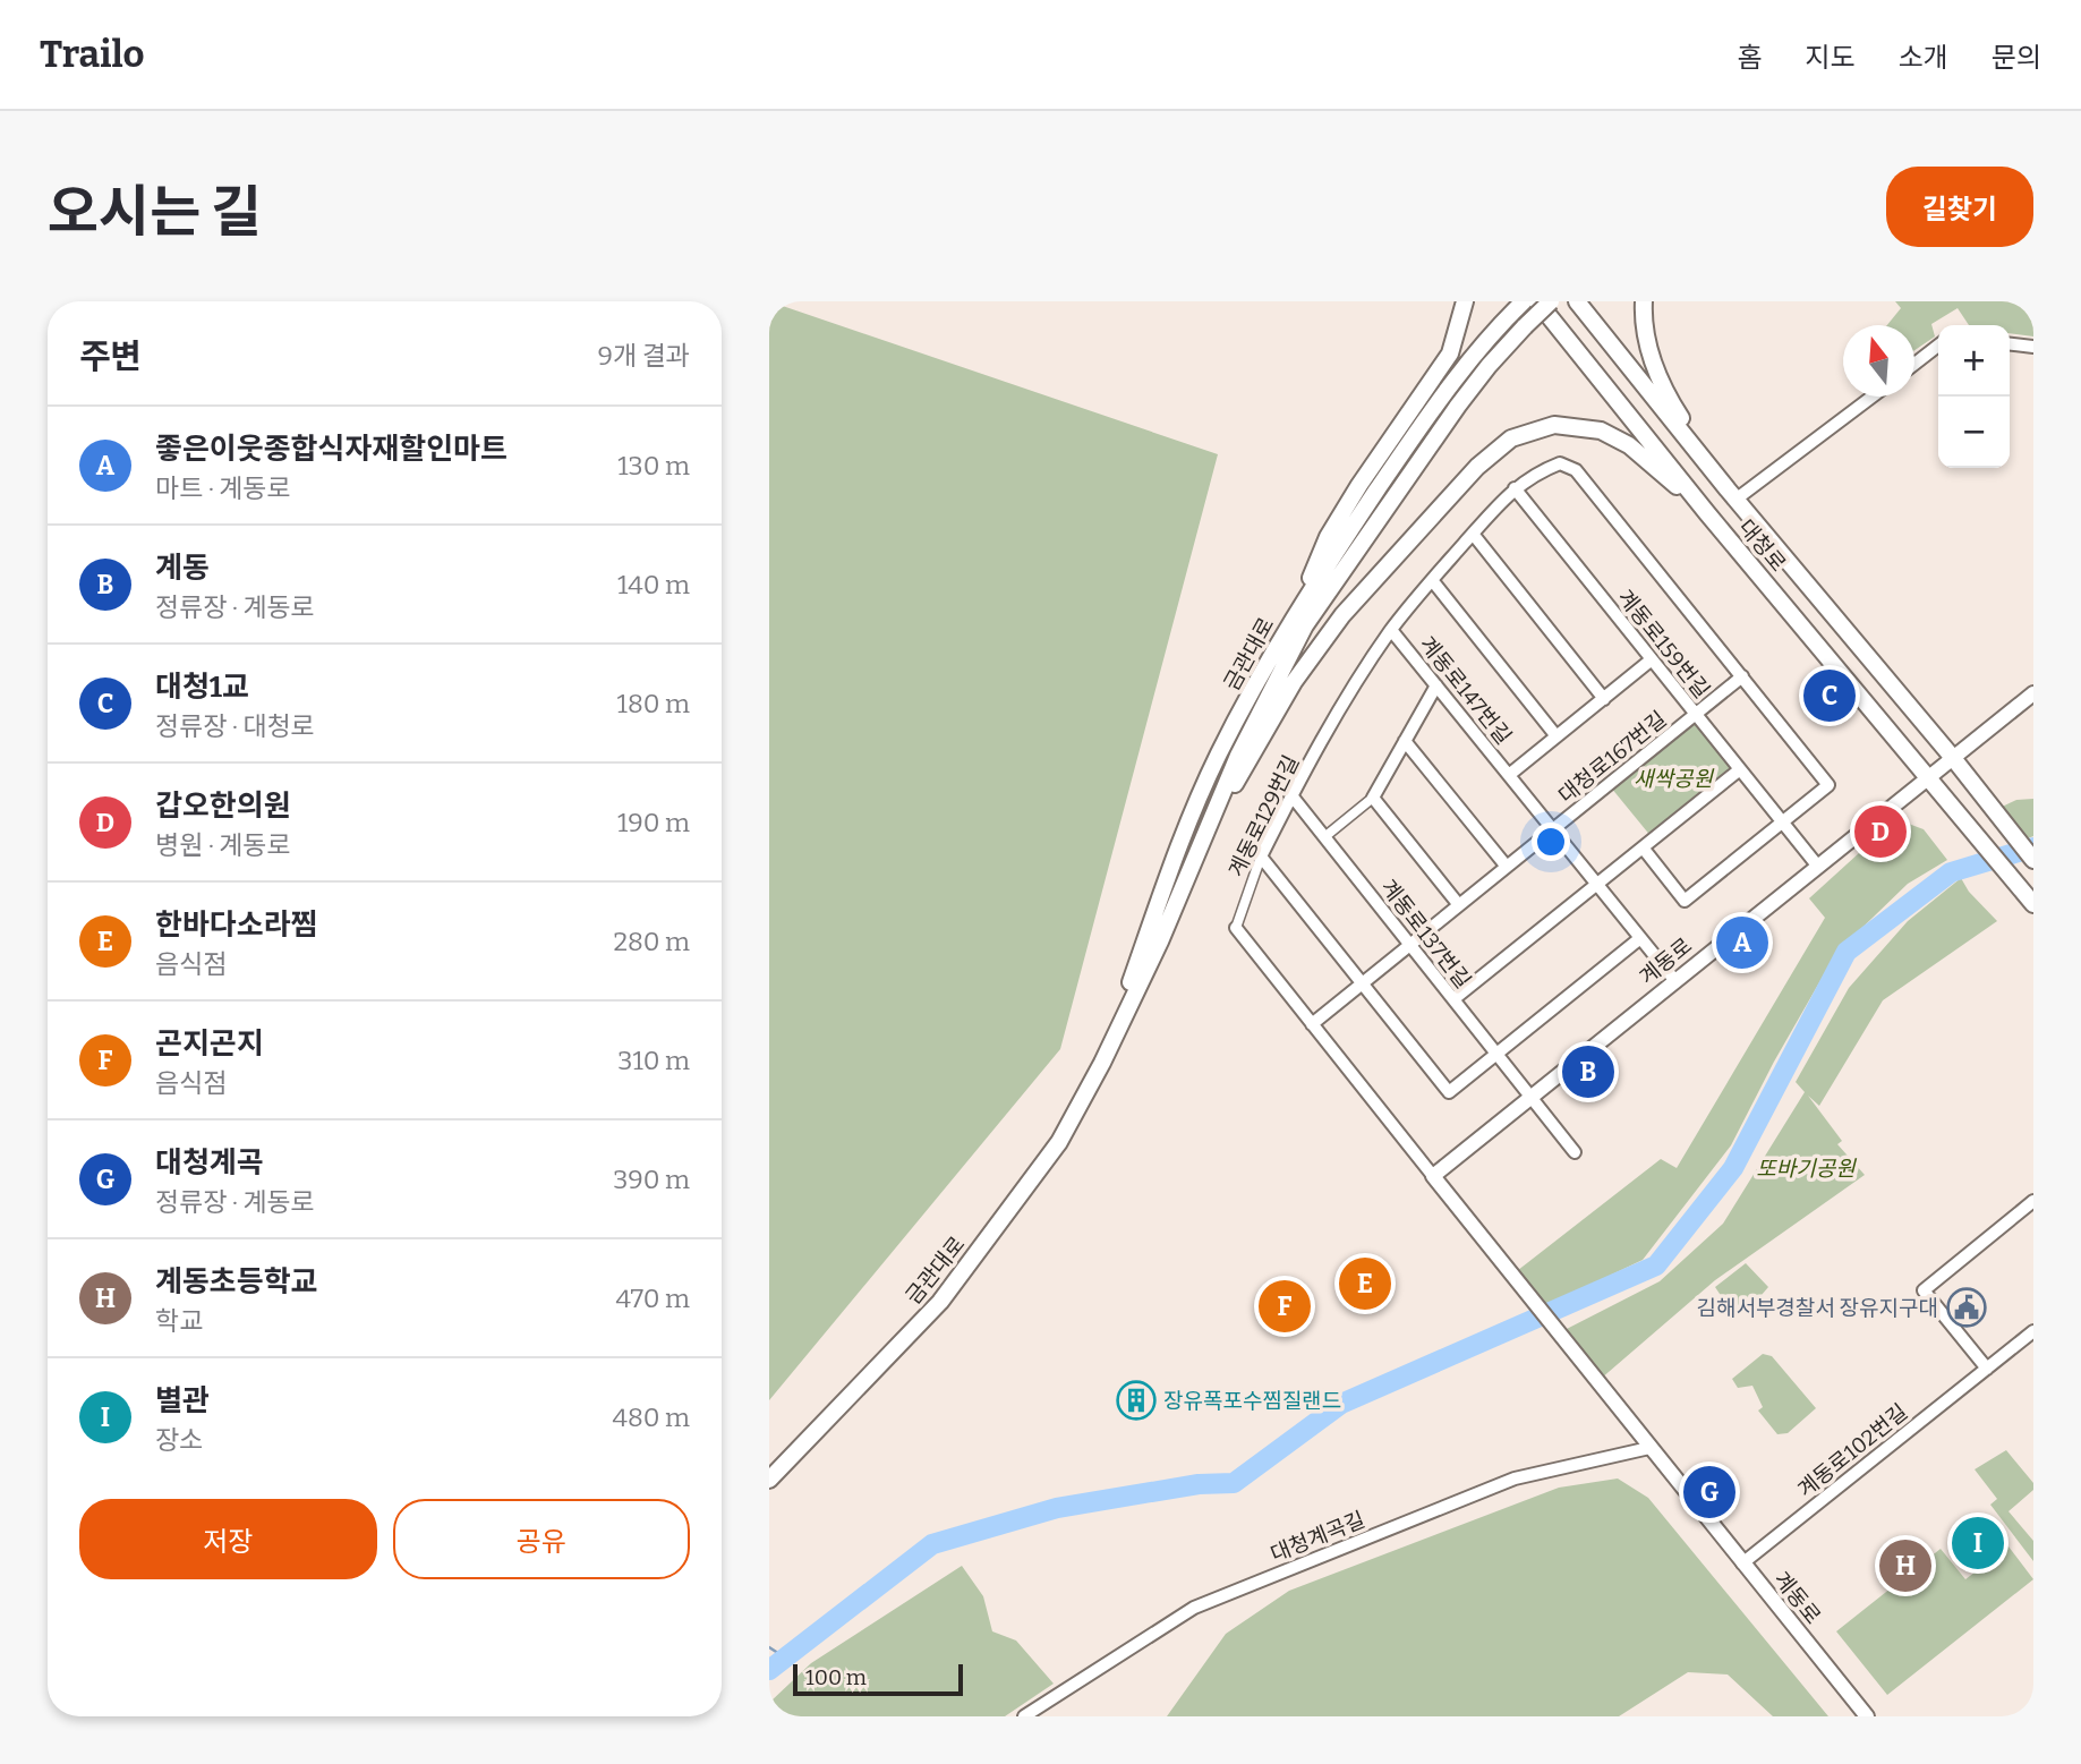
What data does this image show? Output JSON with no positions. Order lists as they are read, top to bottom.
{
  "streets": {
    "main road": ["대청로", "금관대로"],
    "street": [
      "계동로159번길",
      "계동로147번길",
      "대청로167번길",
      "계동로129번길",
      "계동로137번길",
      "계동로",
      "계동로102번길",
      "대청계곡길"
    ]
  },
  "crossings": [
    ["대청로", "계동로"],
    ["계동로159번길", "계동로147번길"],
    ["계동로159번길", "대청로167번길"],
    ["계동로159번길", "계동로129번길"],
    ["계동로159번길", "계동로"],
    ["계동로147번길", "대청로167번길"],
    ["계동로147번길", "계동로129번길"],
    ["계동로147번길", "계동로"],
    ["대청로167번길", "계동로129번길"],
    ["대청로167번길", "계동로137번길"],
    ["계동로129번길", "계동로137번길"],
    ["계동로129번길", "계동로"],
    ["계동로137번길", "계동로"],
    ["계동로", "계동로102번길"],
    ["계동로", "대청계곡길"]
  ],
  "parks": ["새싹공원", "또바기공원"],
  "places": {
    "public building": ["김해서부경찰서 장유지구대"],
    "building": ["장유폭포수찜질랜드"]
  },
  "scale_bar": "100 m",
  "north": "top",
  "page": {
    "header": "Trailo",
    "nav": [
      "홈",
      "지도",
      "소개",
      "문의"
    ],
    "title": "오시는 길",
    "buttons": [
      "길찾기",
      ["저장", "공유"]
    ],
    "heading": ["주변", "9개 결과"],
    "map_buttons": ["+", "−"],
    "list": [
      {
        "mark": "A",
        "name": "좋은이웃종합식자재할인마트",
        "note": "마트 · 계동로",
        "value": "130 m"
      },
      {
        "mark": "B",
        "name": "계동",
        "note": "정류장 · 계동로",
        "value": "140 m"
      },
      {
        "mark": "C",
        "name": "대청1교",
        "note": "정류장 · 대청로",
        "value": "180 m"
      },
      {
        "mark": "D",
        "name": "갑오한의원",
        "note": "병원 · 계동로",
        "value": "190 m"
      },
      {
        "mark": "E",
        "name": "한바다소라찜",
        "note": "음식점",
        "value": "280 m"
      },
      {
        "mark": "F",
        "name": "곤지곤지",
        "note": "음식점",
        "value": "310 m"
      },
      {
        "mark": "G",
        "name": "대청계곡",
        "note": "정류장 · 계동로",
        "value": "390 m"
      },
      {
        "mark": "H",
        "name": "계동초등학교",
        "note": "학교",
        "value": "470 m"
      },
      {
        "mark": "I",
        "name": "별관",
        "note": "장소",
        "value": "480 m"
      }
    ],
    "pins": [
      "C",
      "D",
      "A",
      "B",
      "E",
      "F",
      "G",
      "I",
      "H"
    ],
    "scale": "100 m"
  }
}
